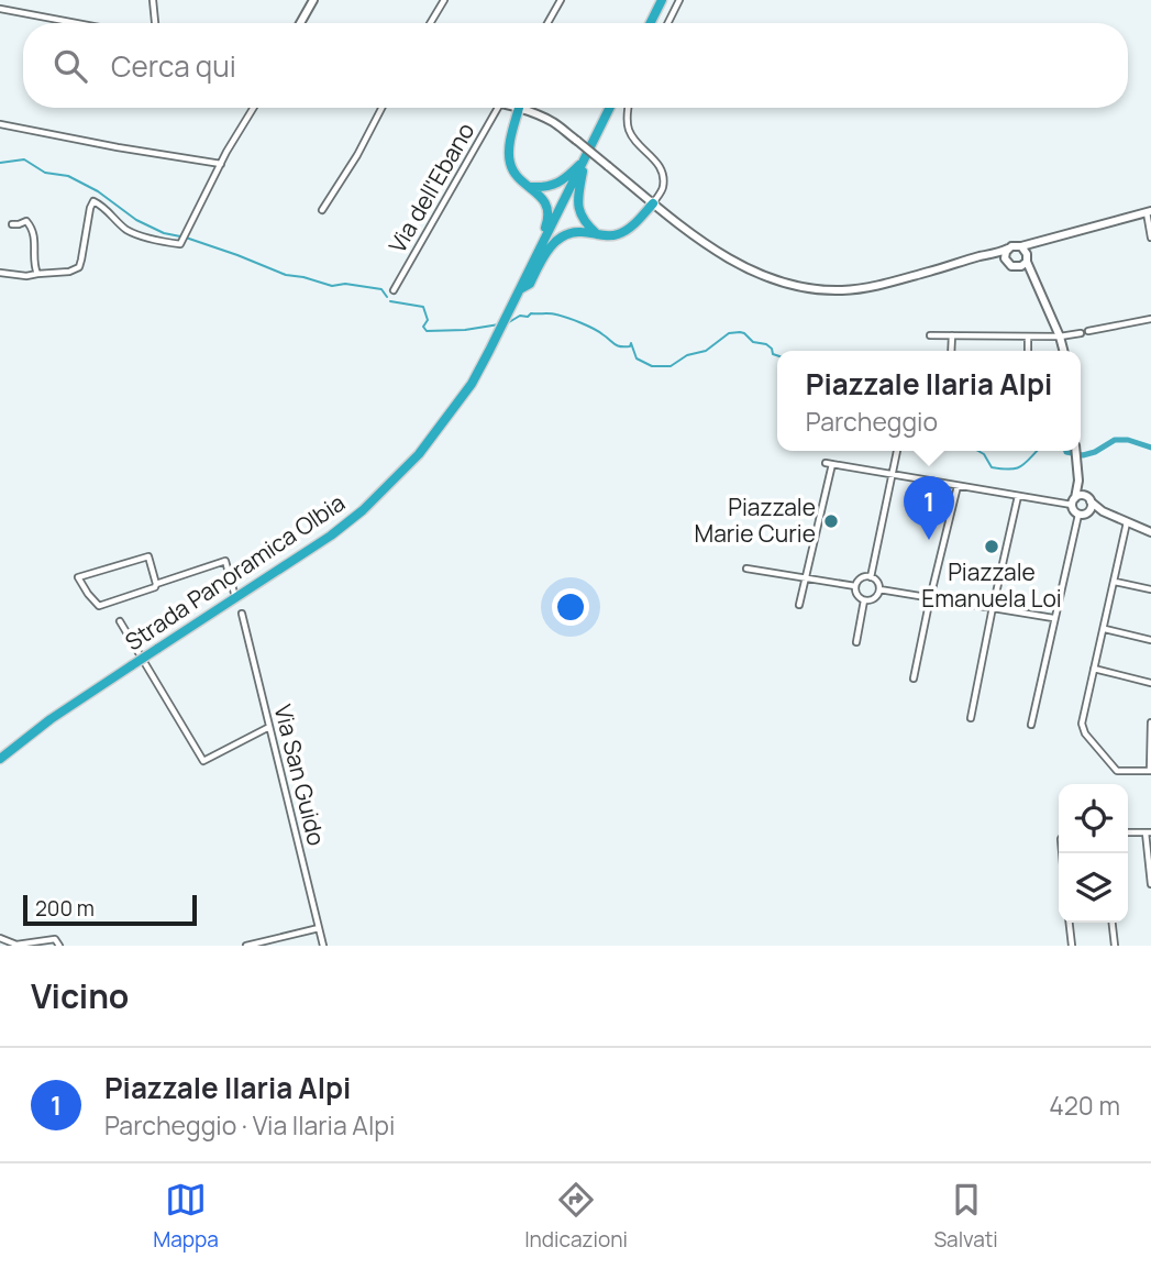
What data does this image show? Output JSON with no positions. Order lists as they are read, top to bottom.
{
  "streets": {
    "highway": ["Strada Panoramica Olbia"],
    "street": ["Via dell'Ebano", "Via San Guido"]
  },
  "places": ["Piazzale Marie Curie", "Piazzale Emanuela Loi"],
  "scale_bar": "200 m",
  "page": {
    "search": "Cerca qui",
    "popup": ["Piazzale Ilaria Alpi", "Parcheggio"],
    "pins": "1",
    "scale": "200 m",
    "heading": "Vicino",
    "list": [
      {
        "mark": "1",
        "name": "Piazzale Ilaria Alpi",
        "note": "Parcheggio · Via Ilaria Alpi",
        "value": "420 m"
      }
    ],
    "nav": ["Mappa", "Indicazioni", "Salvati"]
  }
}
